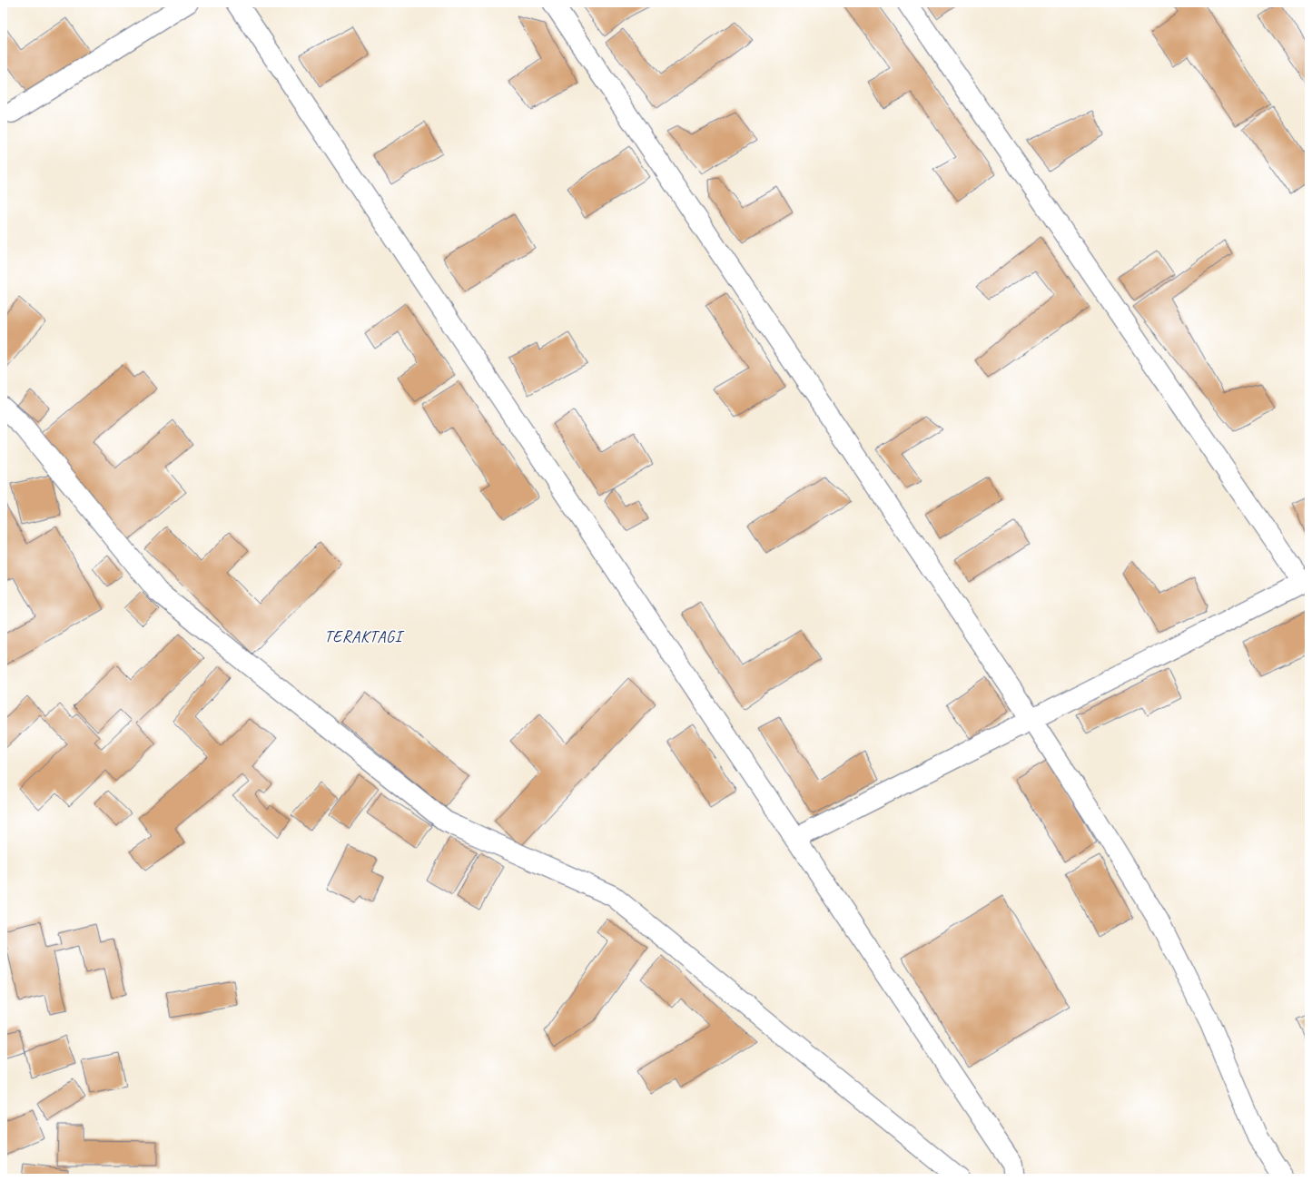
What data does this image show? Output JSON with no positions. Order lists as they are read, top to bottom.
{
  "districts": ["TERAKTAGI"]
}
